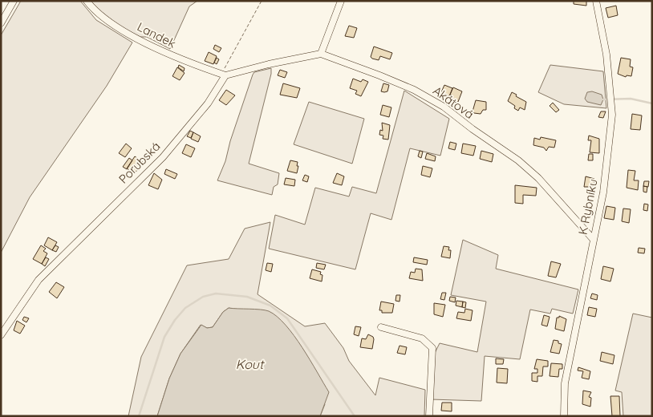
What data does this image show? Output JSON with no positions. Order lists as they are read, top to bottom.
{
  "streets": {
    "street": [
      "Landek",
      "Akátová",
      "Porubská",
      "K Rybníku"
    ]
  },
  "crossings": [
    ["Landek", "Porubská"],
    ["Akátová", "K Rybníku"]
  ],
  "water": ["Kout"]
}
